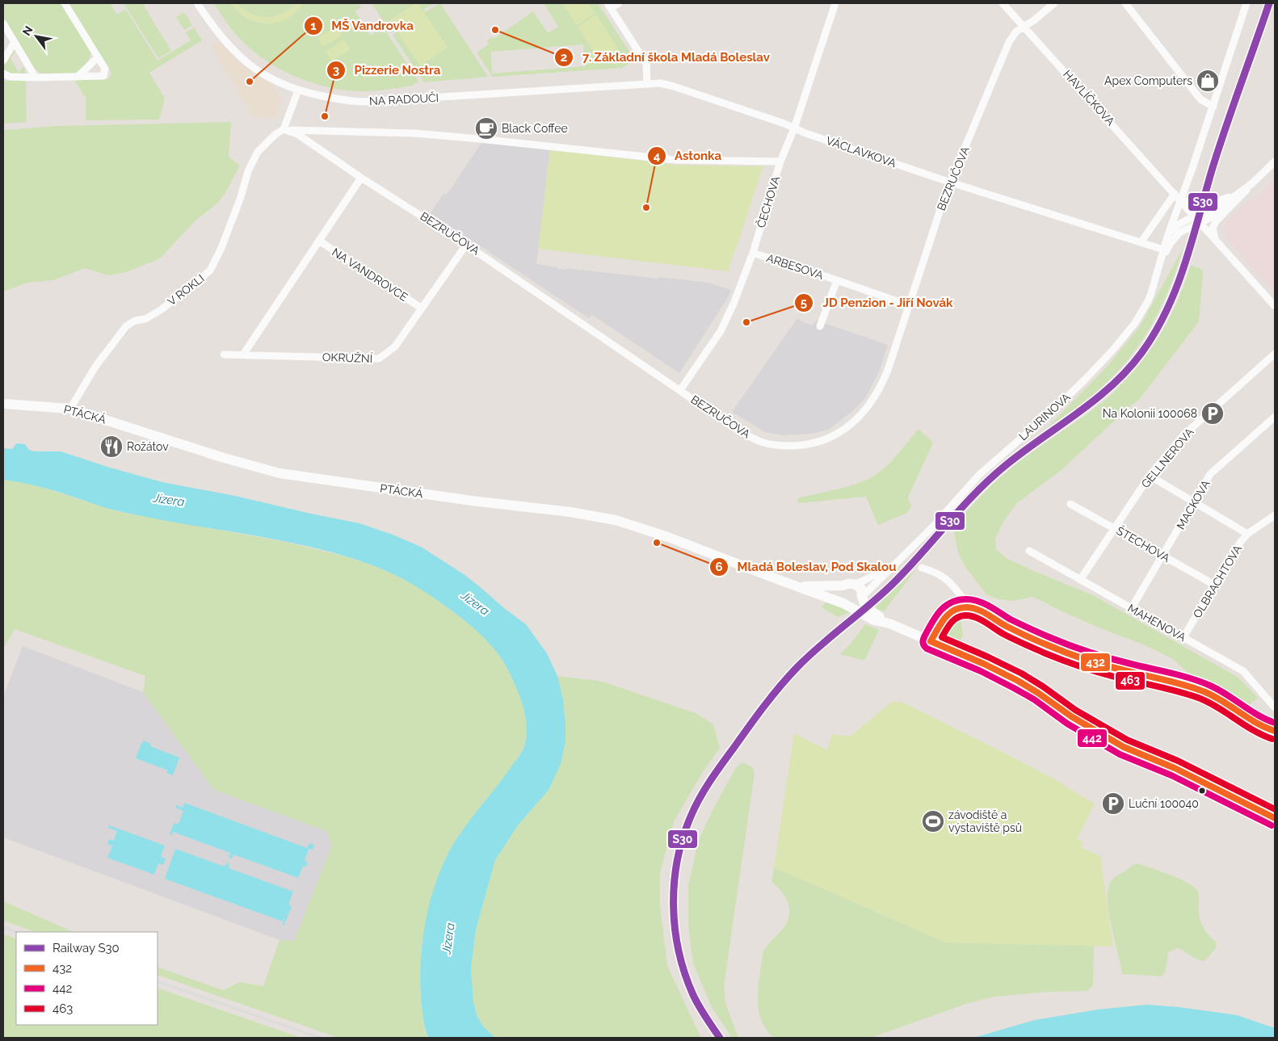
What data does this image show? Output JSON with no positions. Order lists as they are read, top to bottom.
{
  "streets": {
    "street": [
      "HAVLÍČKOVA",
      "NA RADOUČI",
      "VÁCLAVKOVA",
      "BEZRUČOVA",
      "ČECHOVA",
      "ARBESOVA",
      "NA VANDROVCE",
      "V ROKLI",
      "OKRUŽNÍ",
      "PTÁCKÁ",
      "LAURINOVA",
      "GELLNEROVA",
      "MACKOVA",
      "ŠTECHOVA",
      "OLBRACHTOVA",
      "MAHENOVA"
    ]
  },
  "crossings": [
    ["HAVLÍČKOVA", "BEZRUČOVA"],
    ["HAVLÍČKOVA", "LAURINOVA"],
    ["NA RADOUČI", "VÁCLAVKOVA"],
    ["VÁCLAVKOVA", "BEZRUČOVA"],
    ["VÁCLAVKOVA", "ČECHOVA"],
    ["VÁCLAVKOVA", "LAURINOVA"],
    ["BEZRUČOVA", "ČECHOVA"],
    ["BEZRUČOVA", "ARBESOVA"],
    ["BEZRUČOVA", "V ROKLI"],
    ["BEZRUČOVA", "OKRUŽNÍ"],
    ["ČECHOVA", "ARBESOVA"],
    ["NA VANDROVCE", "OKRUŽNÍ"],
    ["V ROKLI", "PTÁCKÁ"],
    ["PTÁCKÁ", "LAURINOVA"],
    ["GELLNEROVA", "ŠTECHOVA"],
    ["GELLNEROVA", "MAHENOVA"],
    ["MACKOVA", "ŠTECHOVA"],
    ["MACKOVA", "MAHENOVA"],
    ["ŠTECHOVA", "OLBRACHTOVA"],
    ["OLBRACHTOVA", "MAHENOVA"]
  ],
  "water": ["Jizera"],
  "places": {
    "other": [
      "7. Základní škola Mladá Boleslav",
      "MŠ Vandrovka",
      "Pizzerie Nostra",
      "Astonka",
      "JD Penzion - Jiří Novák",
      "Mladá Boleslav, Pod Skalou"
    ],
    "shop": ["Apex Computers"],
    "cafe": ["Black Coffee"],
    "parking": ["Na Kolonii 100068", "Luční 100040"],
    "restaurant": ["Rožátov"],
    "sports": ["závodiště a výstaviště psů"]
  },
  "lines": [
    "rail line S30",
    "transit line 442",
    "transit line 432",
    "transit line 463"
  ],
  "legend": [
    "Railway S30",
    "432",
    "442",
    "463"
  ],
  "north": "top left"
}
